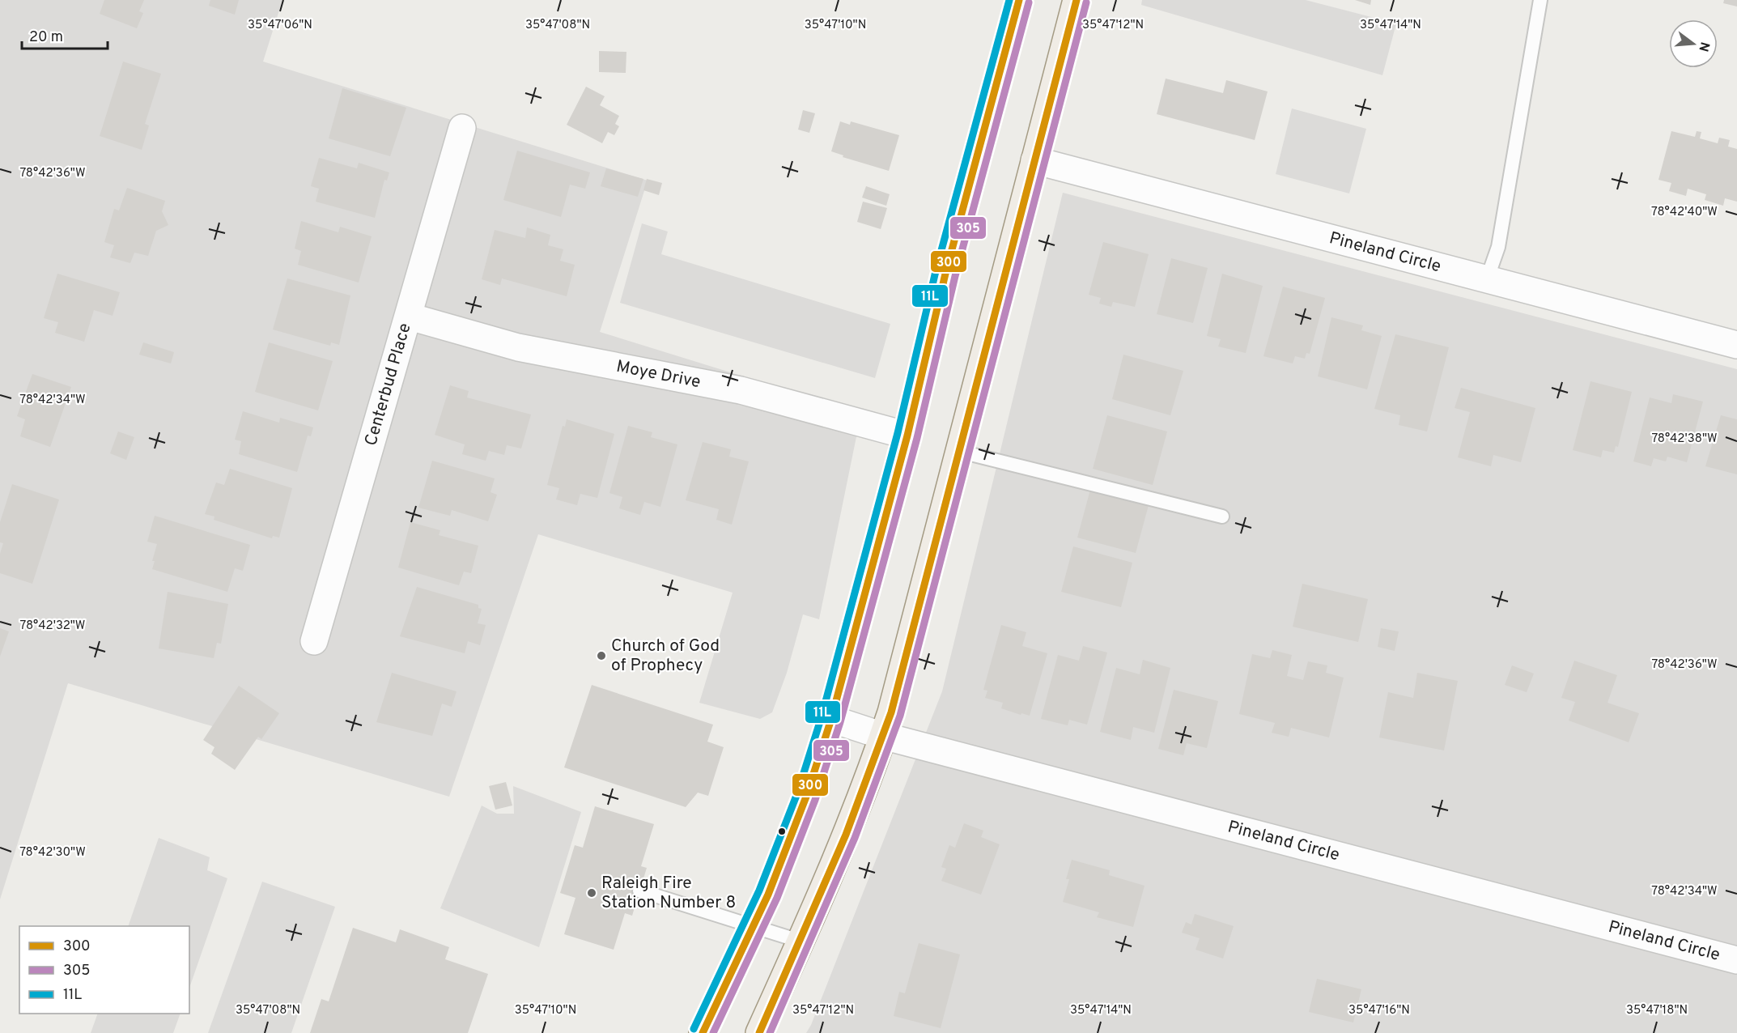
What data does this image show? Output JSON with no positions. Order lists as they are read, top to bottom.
{
  "streets": {
    "street": ["Pineland Circle", "Moye Drive", "Centerbud Place"]
  },
  "crossings": [
    ["Moye Drive", "Centerbud Place"]
  ],
  "places": ["Church of God of Prophecy", "Raleigh Fire Station Number 8"],
  "lines": ["transit line 300", "transit line 11L", "transit line 305"],
  "legend": ["300", "305", "11L"],
  "scale_bar": "20 m",
  "north": "right",
  "coordinates": [
    "35°47'06\"N",
    "35°47'08\"N",
    "35°47'10\"N",
    "35°47'12\"N",
    "35°47'14\"N",
    "78°42'36\"W",
    "78°42'40\"W",
    "78°42'34\"W",
    "78°42'38\"W",
    "78°42'32\"W",
    "78°42'30\"W",
    "35°47'16\"N",
    "35°47'18\"N"
  ]
}
